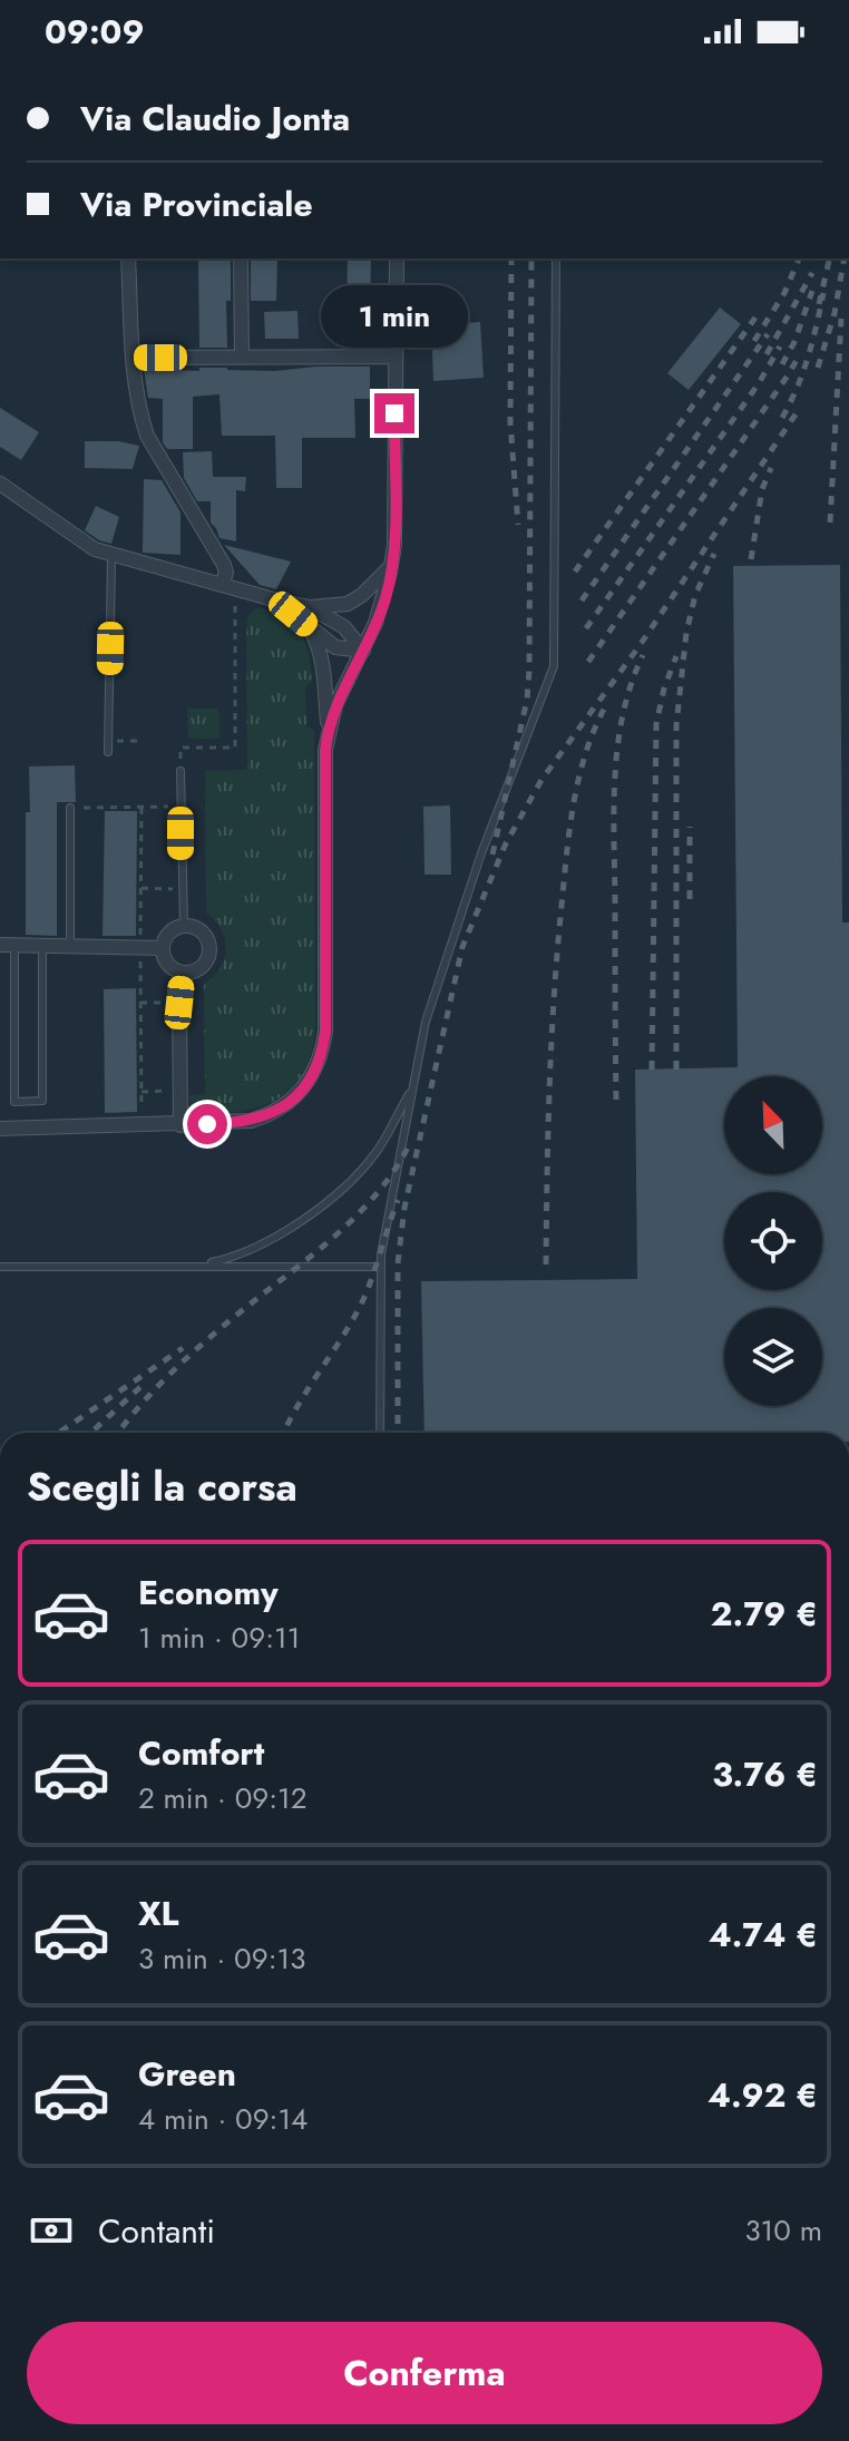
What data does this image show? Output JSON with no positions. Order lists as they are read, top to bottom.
{
  "north": "top left",
  "page": {
    "status": "09:09",
    "banner": ["Via Claudio Jonta", "Via Provinciale"],
    "bubble": "1 min",
    "heading": "Scegli la corsa",
    "list": [
      {
        "name": "Economy",
        "note": "1 min · 09:11",
        "value": "2.79 €"
      },
      {
        "name": "Comfort",
        "note": "2 min · 09:12",
        "value": "3.76 €"
      },
      {
        "name": "XL",
        "note": "3 min · 09:13",
        "value": "4.74 €"
      },
      {
        "name": "Green",
        "note": "4 min · 09:14",
        "value": "4.92 €"
      }
    ],
    "pay": ["Contanti", "310 m"],
    "buttons": "Conferma"
  }
}
